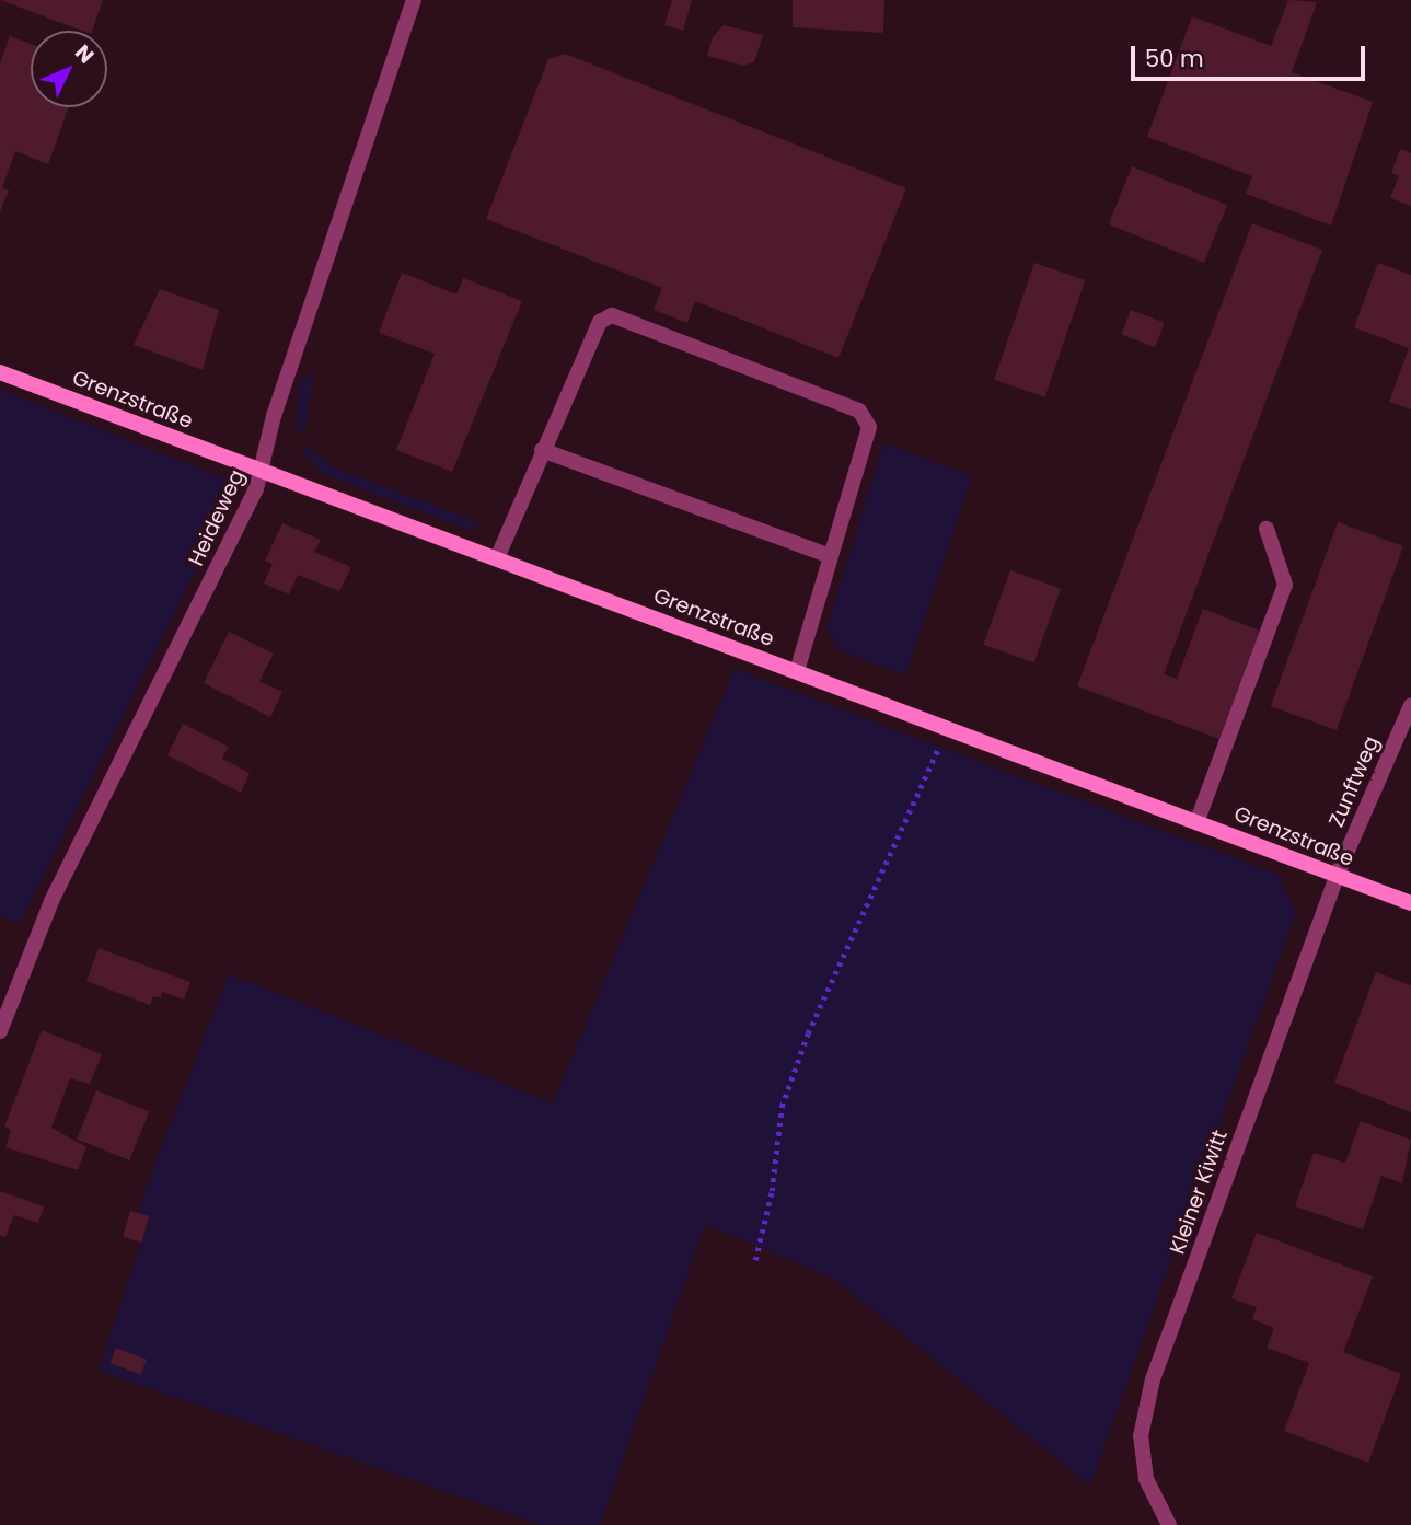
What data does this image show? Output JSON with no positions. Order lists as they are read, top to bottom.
{
  "streets": {
    "street": [
      "Grenzstraße",
      "Heideweg",
      "Zunftweg",
      "Kleiner Kiwitt"
    ]
  },
  "crossings": [
    ["Grenzstraße", "Heideweg"],
    ["Grenzstraße", "Zunftweg"],
    ["Grenzstraße", "Kleiner Kiwitt"],
    ["Zunftweg", "Kleiner Kiwitt"]
  ],
  "scale_bar": "50 m",
  "north": "top right"
}
